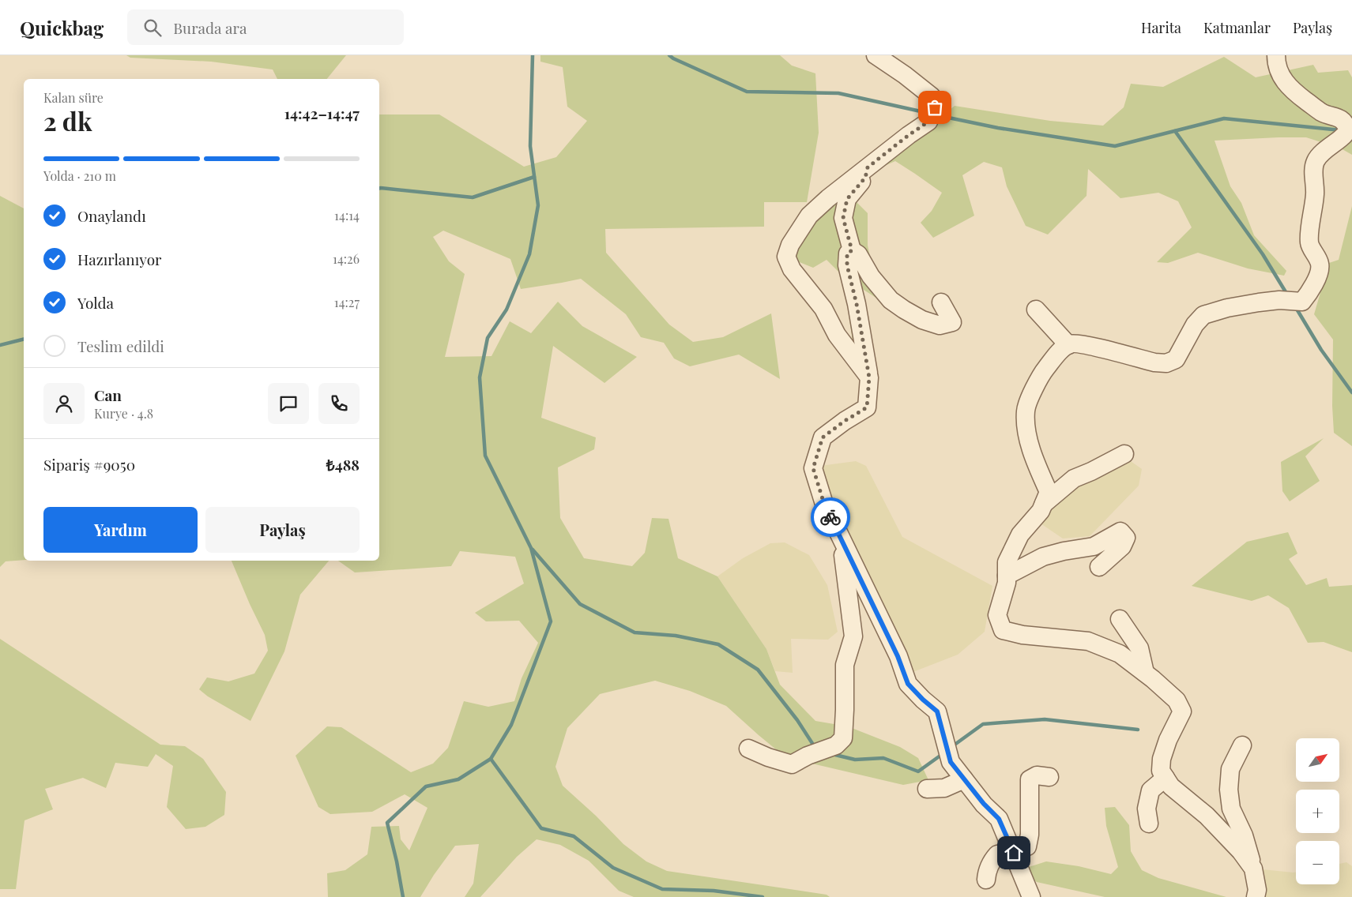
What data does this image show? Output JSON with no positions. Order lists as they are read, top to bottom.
{
  "north": "top right",
  "page": {
    "header": "Quickbag",
    "search": "Burada ara",
    "nav": ["Harita", "Katmanlar", "Paylaş"],
    "heading": ["2 dk", "Kalan süre", "14:42–14:47"],
    "panel": [
      "Can",
      "Kurye · 4.8",
      "Sipariş #9050",
      "₺488"
    ],
    "bar": "Yolda · 210 m",
    "list": [
      ["Onaylandı", "14:14"],
      ["Hazırlanıyor", "14:26"],
      ["Yolda", "14:27"],
      "Teslim edildi"
    ],
    "buttons": ["Yardım", "Paylaş"],
    "map_buttons": ["+", "−"]
  }
}
